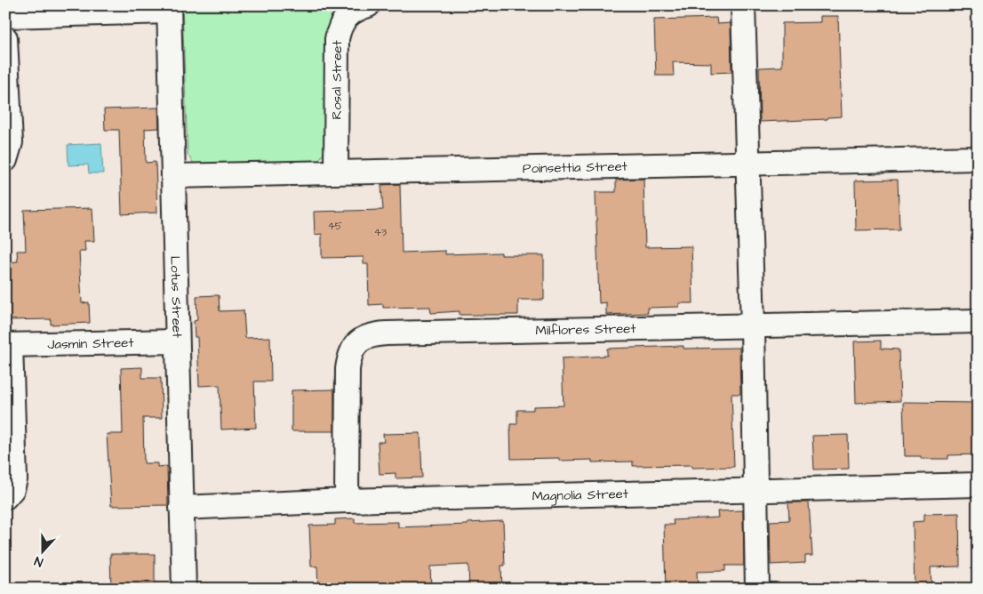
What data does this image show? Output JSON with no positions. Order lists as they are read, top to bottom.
{
  "streets": {
    "street": [
      "Rosal Street",
      "Poinsettia Street",
      "Lotus Street",
      "Milflores Street",
      "Jasmin Street",
      "Magnolia Street"
    ]
  },
  "crossings": [
    ["Rosal Street", "Poinsettia Street"],
    ["Poinsettia Street", "Lotus Street"],
    ["Lotus Street", "Jasmin Street"],
    ["Lotus Street", "Magnolia Street"],
    ["Milflores Street", "Magnolia Street"]
  ],
  "house_numbers": ["45", "43"],
  "north": "bottom"
}
